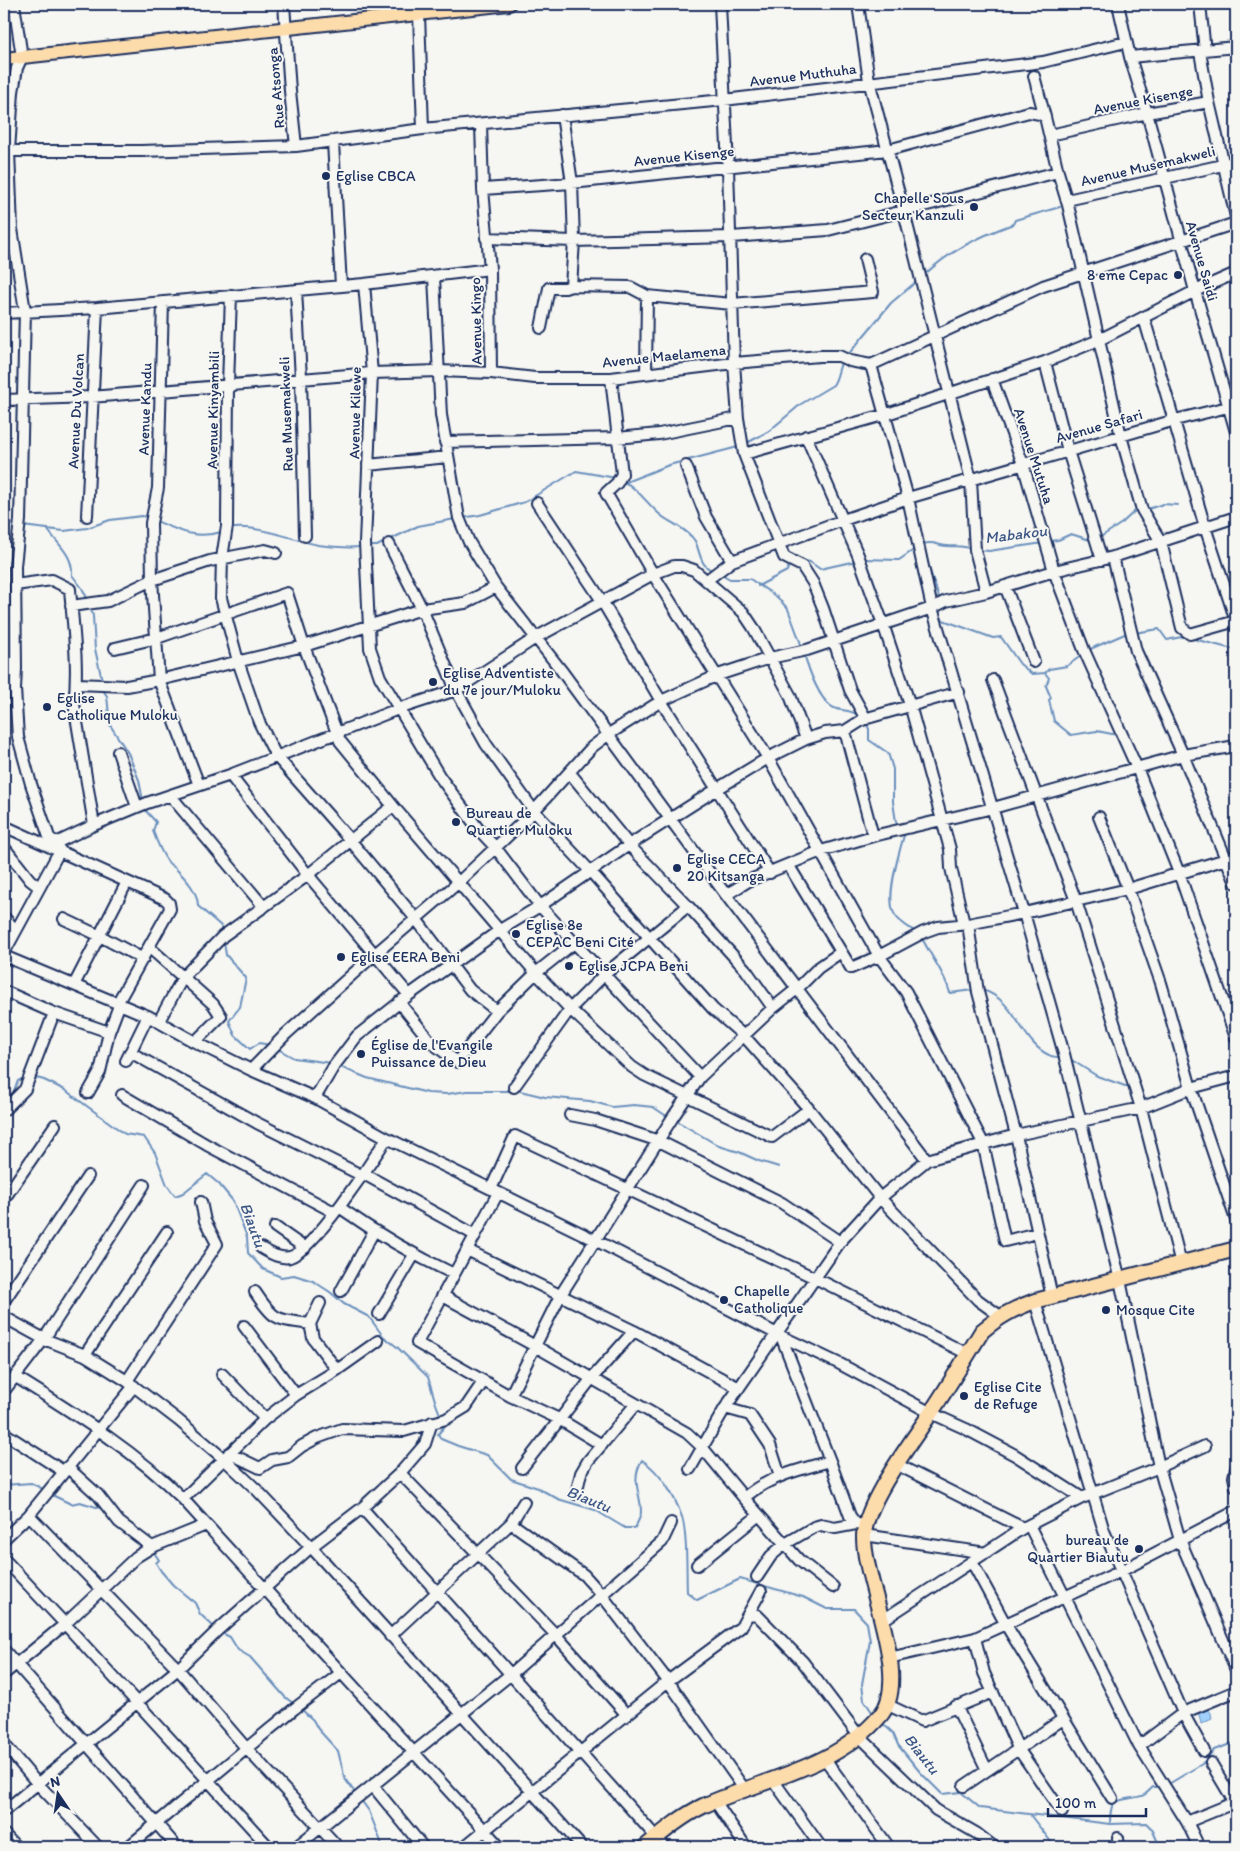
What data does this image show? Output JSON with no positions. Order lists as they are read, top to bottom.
{
  "streets": {
    "street": [
      "Avenue Muthuha",
      "Rue Atsonga",
      "Avenue Kisenge",
      "Avenue Musemakweli",
      "Avenue Saidi",
      "Avenue Kingo",
      "Avenue Maelamena",
      "Avenue Kandu",
      "Avenue Kinyambili",
      "Avenue Du Volcan",
      "Avenue Kilewe",
      "Rue Musemakweli",
      "Avenue Safari",
      "Avenue Mutuha"
    ]
  },
  "crossings": [
    ["Avenue Muthuha", "Rue Atsonga"],
    ["Avenue Muthuha", "Avenue Saidi"],
    ["Avenue Muthuha", "Avenue Kingo"],
    ["Avenue Kisenge", "Avenue Musemakweli"],
    ["Avenue Kisenge", "Avenue Saidi"],
    ["Avenue Kisenge", "Avenue Kingo"],
    ["Avenue Musemakweli", "Avenue Saidi"],
    ["Avenue Saidi", "Avenue Safari"],
    ["Avenue Kingo", "Avenue Maelamena"],
    ["Avenue Safari", "Avenue Mutuha"]
  ],
  "water": ["Mabakou", "Biautu"],
  "places": [
    "Eglise CBCA",
    "Chapelle Sous Secteur Kanzuli",
    "8 eme Cepac",
    "Eglise Adventiste du 7e jour/Muloku",
    "Eglise Catholique Muloku",
    "Bureau de Quartier Muloku",
    "Eglise CECA 20 Kitsanga",
    "Eglise 8e CEPAC Beni Cité",
    "Eglise EERA Beni",
    "Eglise JCPA Beni",
    "Église de l'Evangile Puissance de Dieu",
    "Chapelle Catholique",
    "Mosque Cite",
    "Eglise Cite de Refuge",
    "bureau de Quartier Biautu"
  ],
  "scale_bar": "100 m",
  "north": "top"
}
